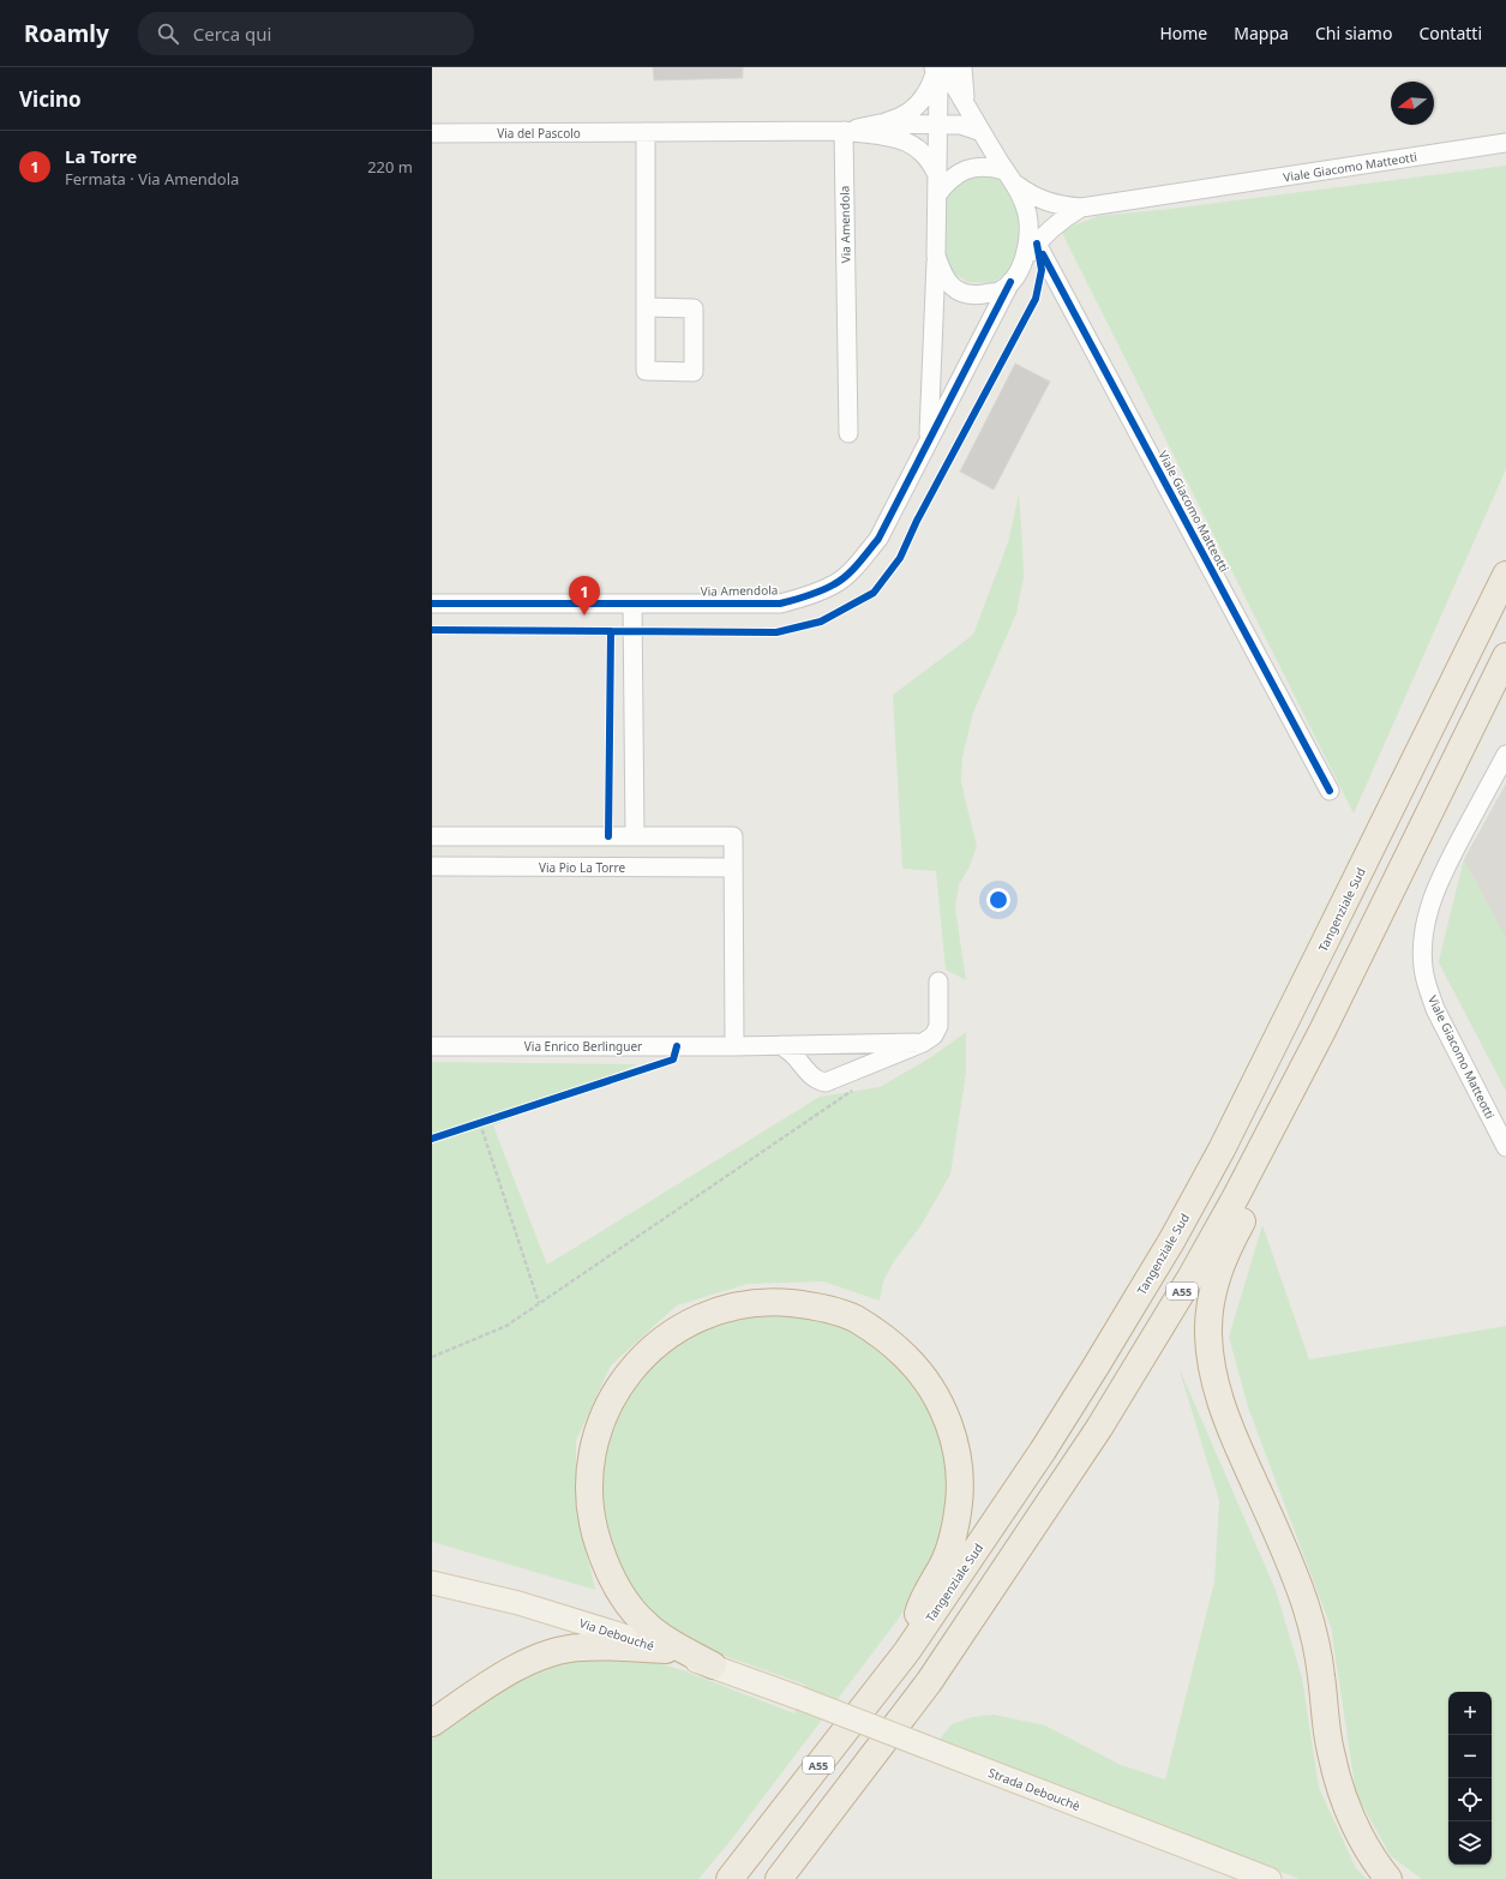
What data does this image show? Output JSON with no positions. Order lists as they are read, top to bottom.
{
  "streets": {
    "highway": ["Tangenziale Sud", "A55"],
    "main road": ["Via Debouché", "Strada Debouchè"],
    "street": [
      "Via del Pascolo",
      "Viale Giacomo Matteotti",
      "Via Amendola",
      "Via Pio La Torre",
      "Via Enrico Berlinguer"
    ]
  },
  "crossings": [
    ["Via del Pascolo", "Via Amendola"],
    ["Viale Giacomo Matteotti", "Via Amendola"],
    ["Via Debouché", "Strada Debouchè"]
  ],
  "north": "left",
  "page": {
    "header": "Roamly",
    "search": "Cerca qui",
    "nav": [
      "Home",
      "Mappa",
      "Chi siamo",
      "Contatti"
    ],
    "heading": "Vicino",
    "list": [
      {
        "mark": "1",
        "name": "La Torre",
        "note": "Fermata · Via Amendola",
        "value": "220 m"
      }
    ],
    "pins": "1",
    "map_buttons": ["+", "−"]
  }
}
